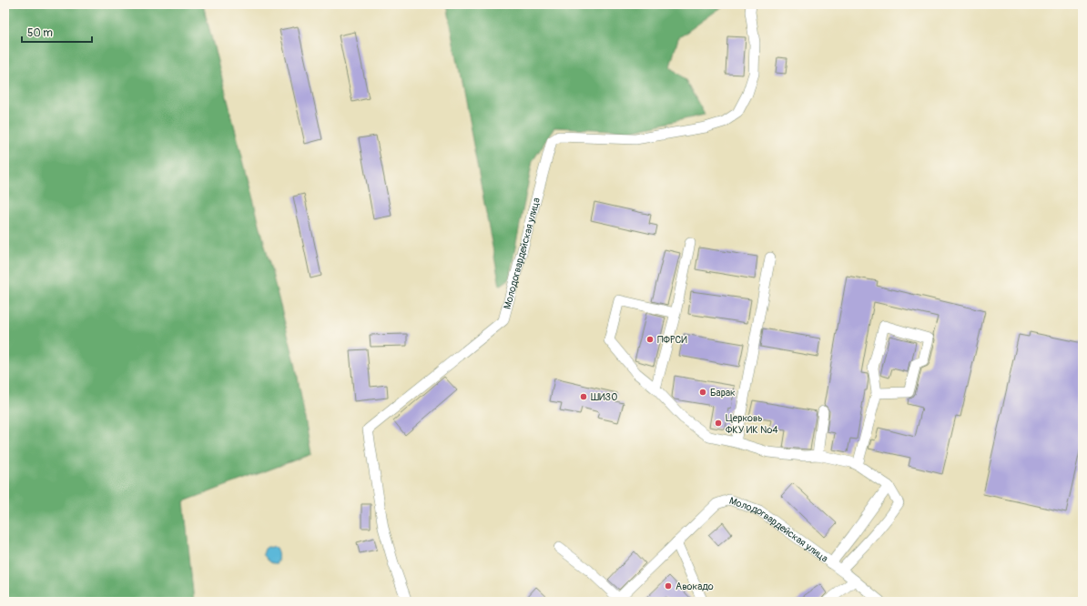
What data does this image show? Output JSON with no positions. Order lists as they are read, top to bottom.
{
  "streets": {
    "street": ["Молодогвардейская улица"]
  },
  "places": [
    "ПФРСИ",
    "Барак",
    "ШИЗО",
    "Церковь ФКУ ИК №4",
    "Авокадо"
  ],
  "scale_bar": "50 m"
}
